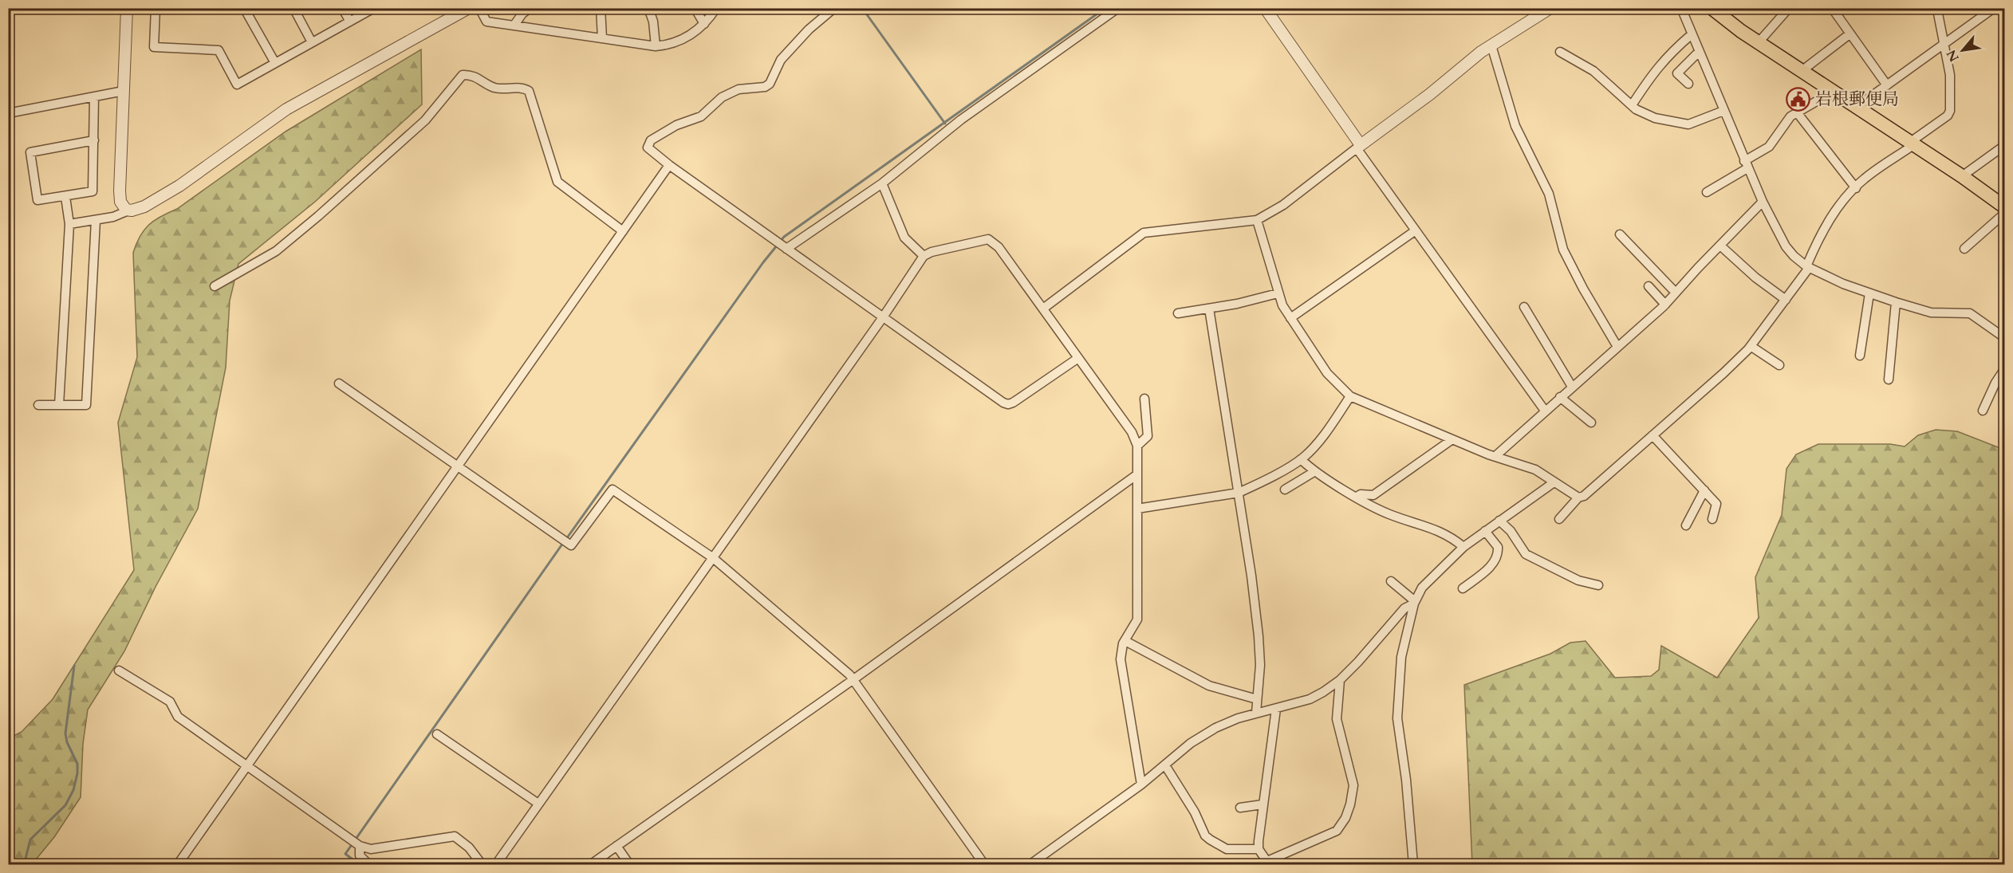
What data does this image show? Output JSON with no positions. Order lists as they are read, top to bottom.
{
  "places": {
    "public building": ["岩根郵便局"]
  },
  "north": "bottom left"
}
